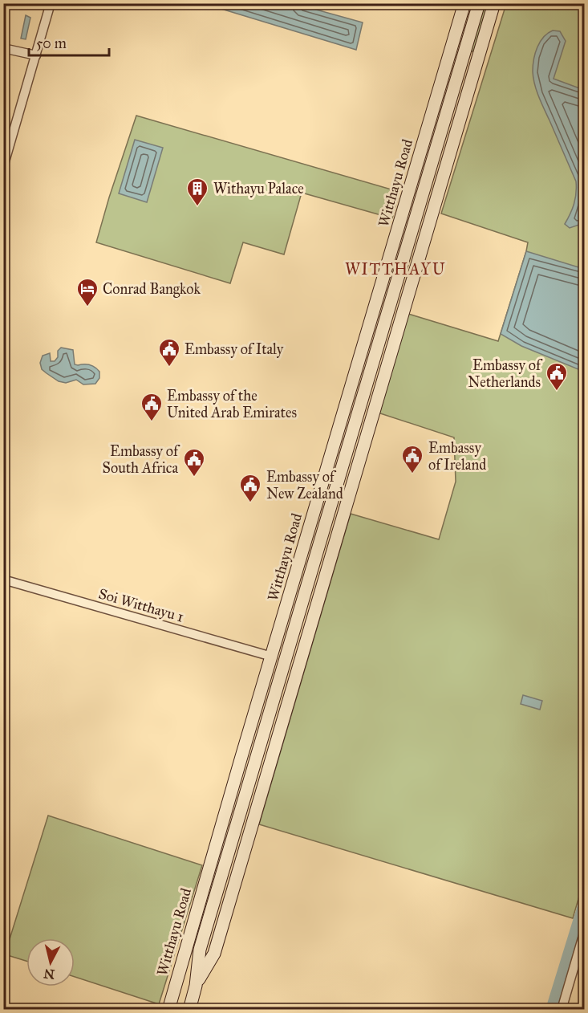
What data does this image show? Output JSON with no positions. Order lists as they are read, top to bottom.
{
  "streets": {
    "main road": ["Witthayu Road"],
    "street": ["Soi Witthayu 1"]
  },
  "crossings": [
    ["Witthayu Road", "Soi Witthayu 1"]
  ],
  "districts": ["WITTHAYU"],
  "places": {
    "building": ["Withayu Palace"],
    "hotel": ["Conrad Bangkok"],
    "public building": [
      "Embassy of Italy",
      "Embassy of Netherlands",
      "Embassy of the United Arab Emirates",
      "Embassy of Ireland",
      "Embassy of South Africa",
      "Embassy of New Zealand"
    ]
  },
  "scale_bar": "50 m",
  "north": "bottom"
}
